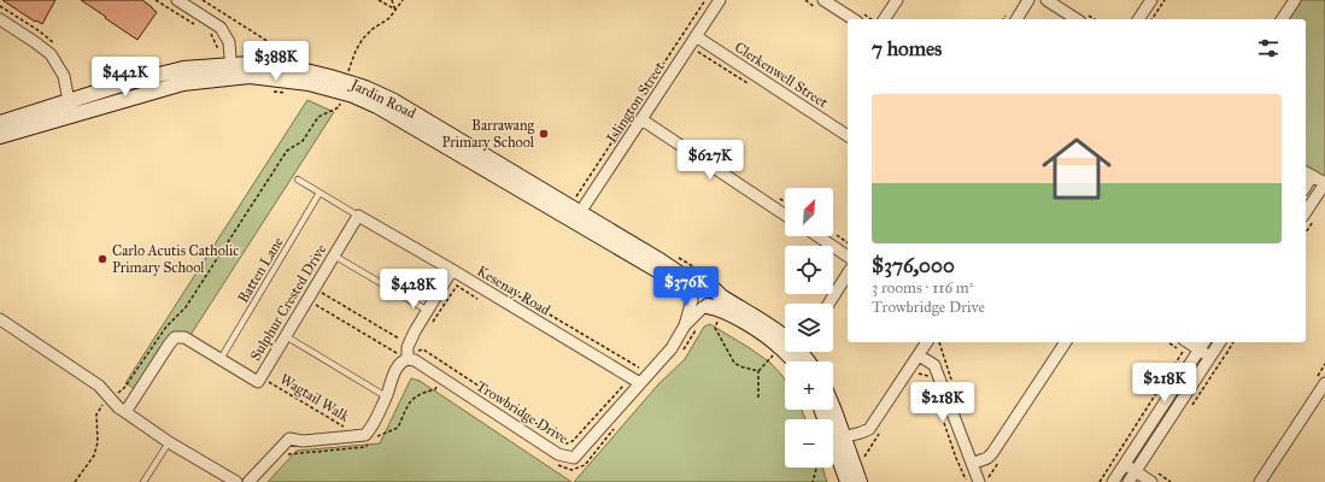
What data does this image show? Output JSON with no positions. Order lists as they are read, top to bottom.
{
  "streets": {
    "street": [
      "Clerkenwell Street",
      "Jardin Road",
      "Islington Street",
      "Kesenay Road",
      "Sulphur Crested Drive",
      "Trowbridge Drive"
    ],
    "lane": ["Batten Lane"],
    "path": ["Wagtail Walk"]
  },
  "crossings": [
    ["Clerkenwell Street", "Islington Street"],
    ["Jardin Road", "Islington Street"],
    ["Jardin Road", "Trowbridge Drive"],
    ["Batten Lane", "Kesenay Road"],
    ["Batten Lane", "Sulphur Crested Drive"],
    ["Kesenay Road", "Sulphur Crested Drive"],
    ["Kesenay Road", "Trowbridge Drive"],
    ["Sulphur Crested Drive", "Wagtail Walk"]
  ],
  "places": ["Barrawang Primary School", "Carlo Acutis Catholic Primary School"],
  "north": "top right",
  "page": {
    "heading": "7 homes",
    "price": [
      "$388K",
      "$442K",
      "$627K",
      "$376K",
      "$428K",
      "$218K",
      "$218K"
    ],
    "list": [
      {
        "name": "$376,000",
        "note": "3 rooms · 116 m² · Trowbridge Drive"
      }
    ],
    "map_buttons": ["+", "−"]
  }
}
